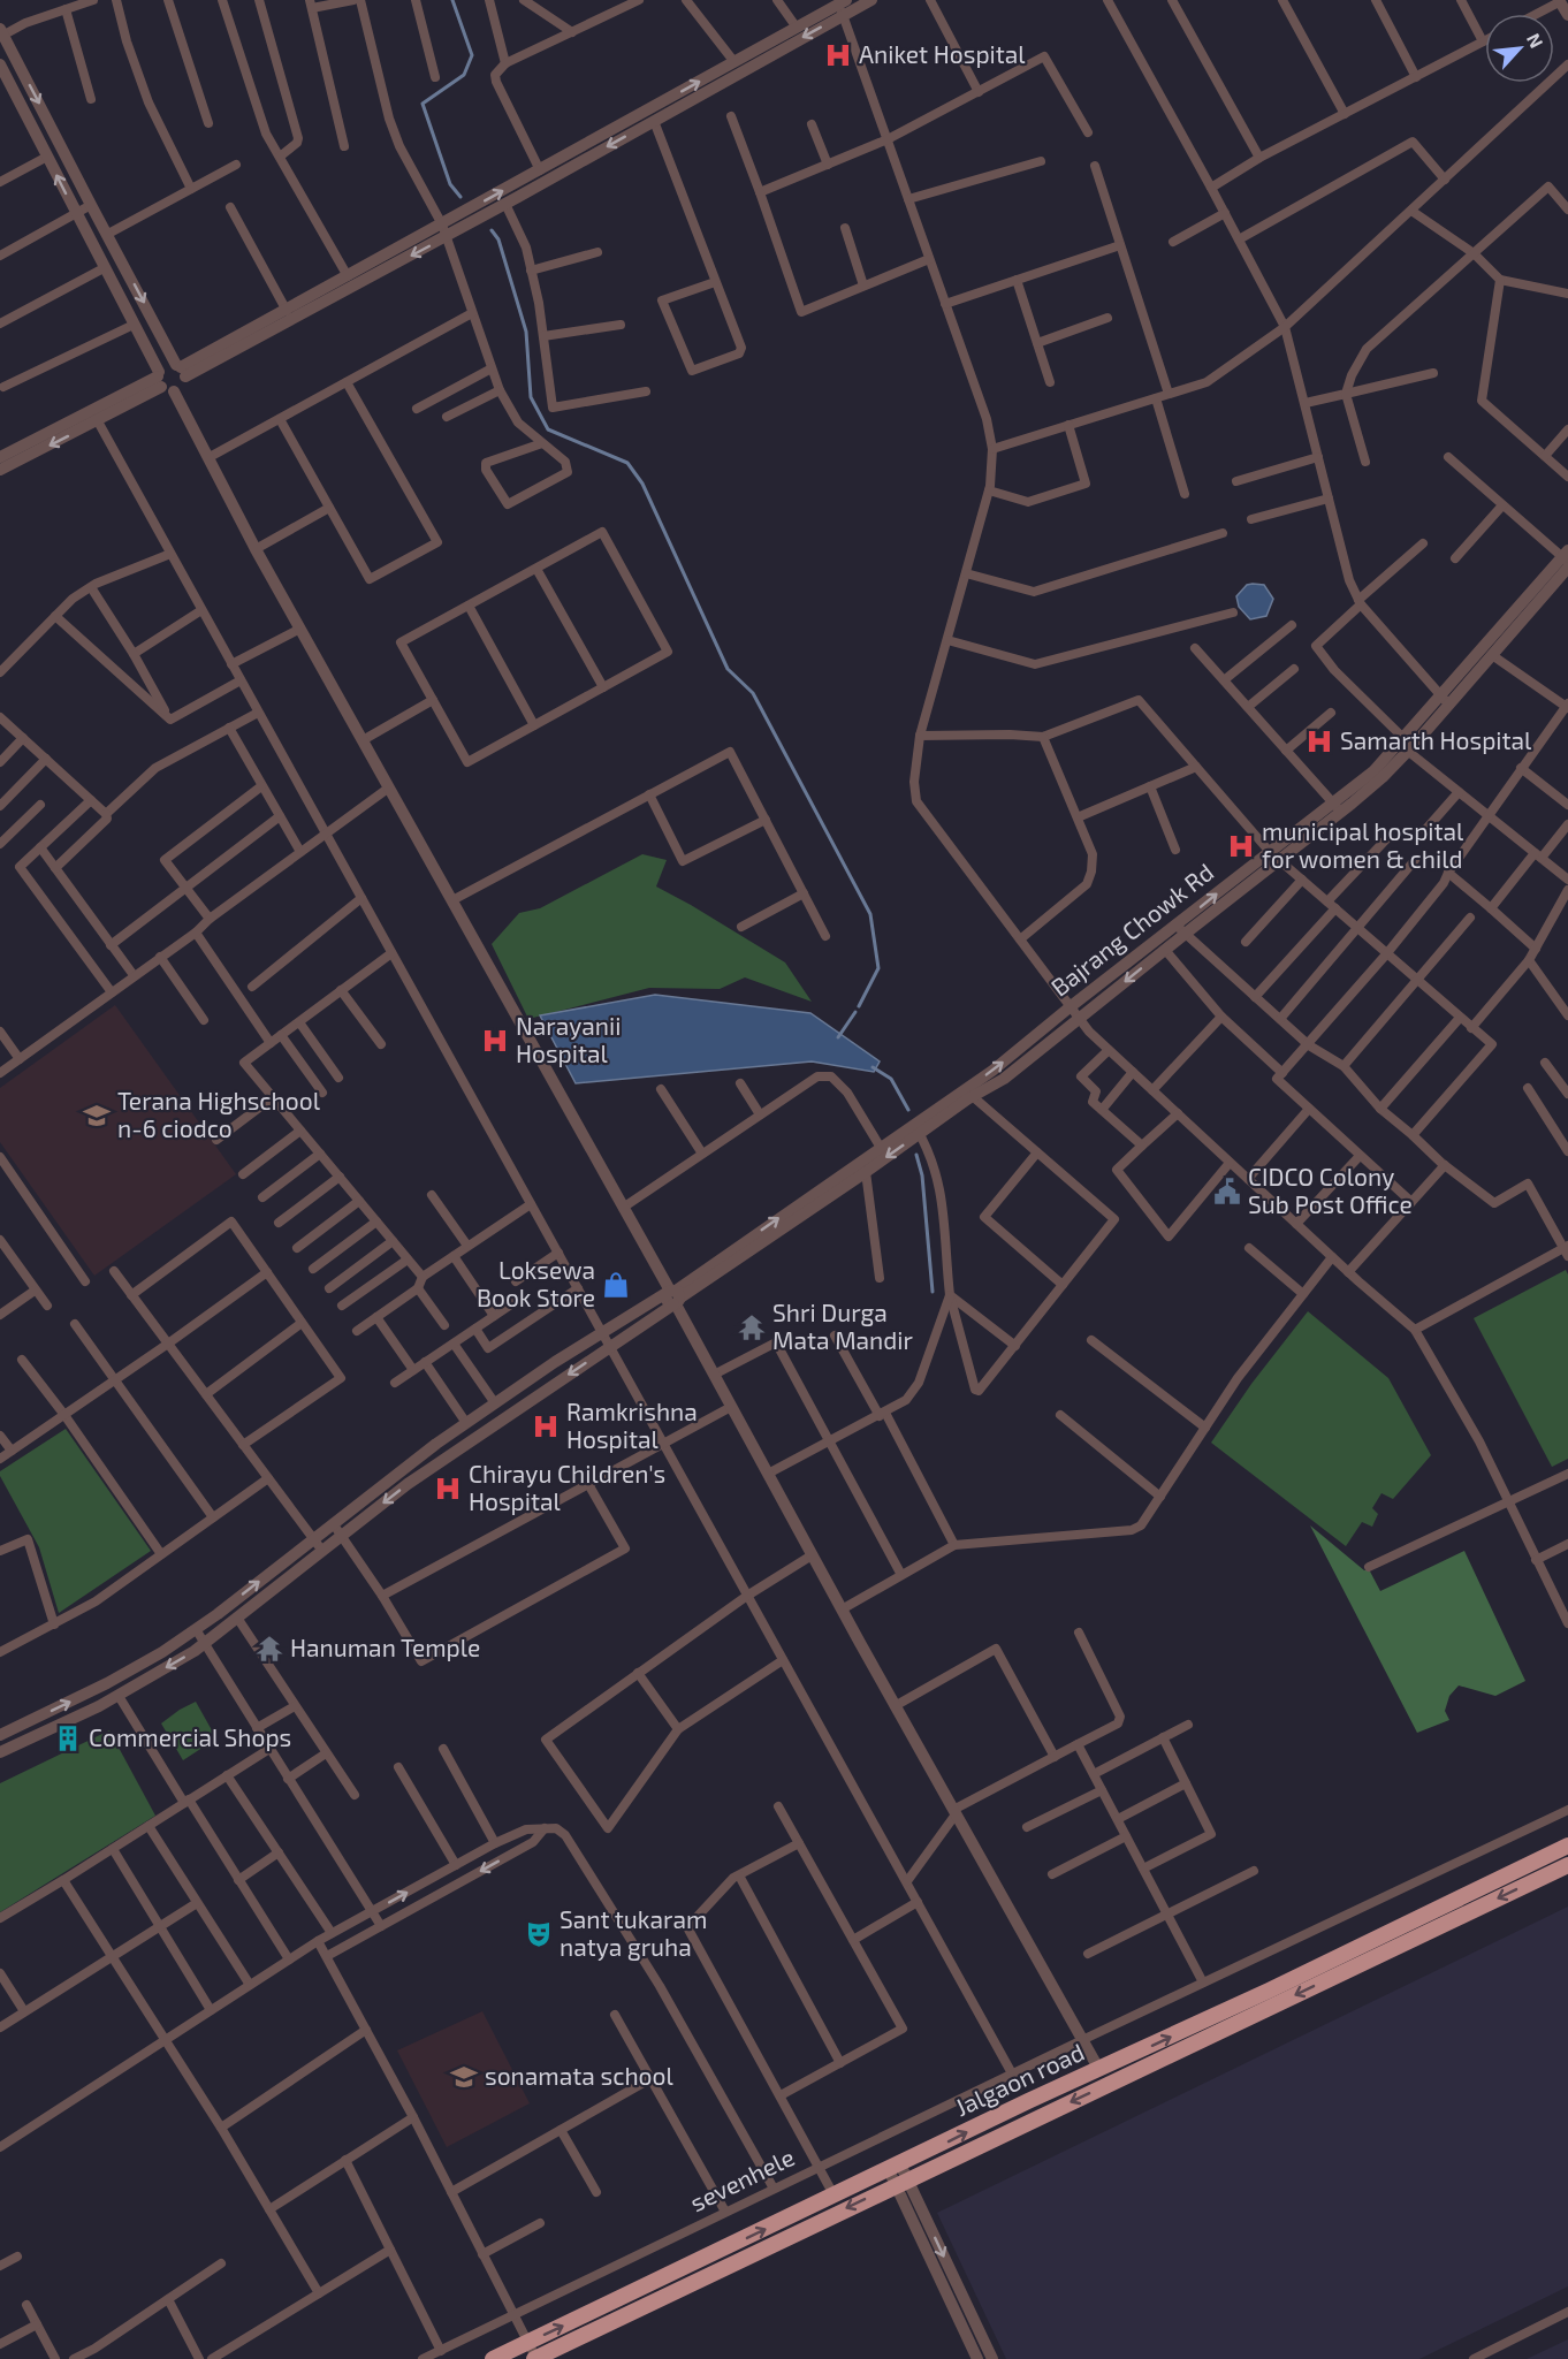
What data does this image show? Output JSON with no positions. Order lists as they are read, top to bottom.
{
  "streets": {
    "highway": ["Jalgaon road"],
    "street": ["Bajrang Chowk Rd", "sevenhele"]
  },
  "places": {
    "hospital": [
      "Aniket Hospital",
      "Samarth Hospital",
      "municipal hospital for women & child",
      "Narayanii Hospital",
      "Ramkrishna Hospital",
      "Chirayu Children's Hospital"
    ],
    "school or university": ["Terana Highschool n-6 ciodco", "sonamata school"],
    "public building": ["CIDCO Colony Sub Post Office"],
    "shop": ["Loksewa Book Store"],
    "temple": ["Shri Durga Mata Mandir", "Hanuman Temple"],
    "building": ["Commercial Shops"],
    "theatre": ["Sant tukaram natya gruha"]
  },
  "north": "top right"
}
